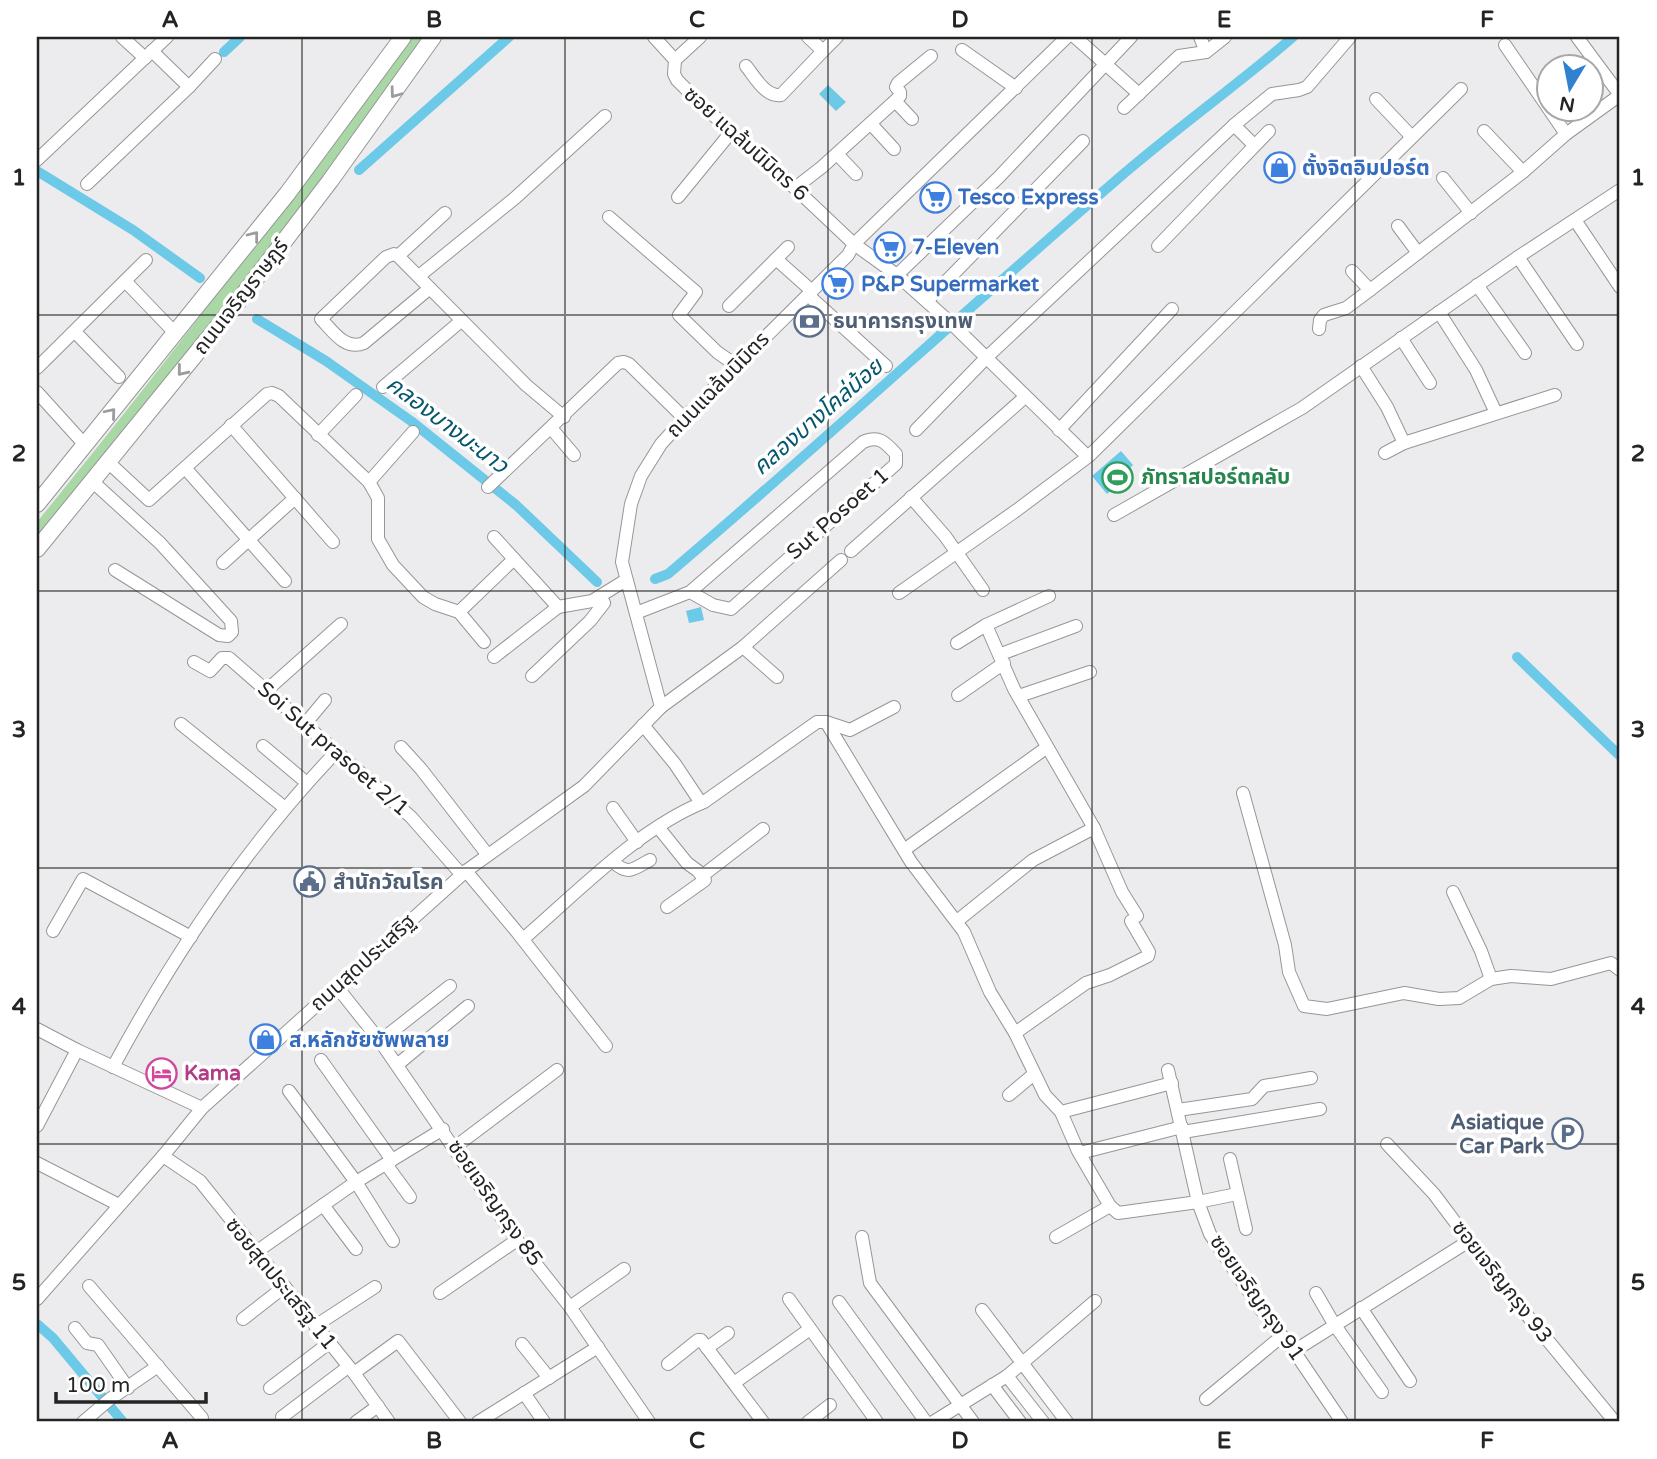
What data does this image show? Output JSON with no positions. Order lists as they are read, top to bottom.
{
  "streets": {
    "main road": ["ถนนเจริญราษฎร์"],
    "street": [
      "ซอย แฉล้มนิมิตร 6",
      "ถนนแฉล้มนิมิตร",
      "Sut Posoet 1",
      "Soi Sut prasoet 2/1",
      "ถนนสุดประเสริฐ",
      "ซอยเจริญกรุง 85",
      "ซอยเจริญกรุง 93",
      "ซอยสุดประเสริฐ 11",
      "ซอยเจริญกรุง 91"
    ]
  },
  "crossings": [
    ["ซอย แฉล้มนิมิตร 6", "ถนนแฉล้มนิมิตร"],
    ["ซอย แฉล้มนิมิตร 6", "ถนนสุดประเสริฐ"],
    ["Soi Sut prasoet 2/1", "ถนนสุดประเสริฐ"],
    ["ถนนสุดประเสริฐ", "ซอยเจริญกรุง 85"],
    ["ถนนสุดประเสริฐ", "ซอยสุดประเสริฐ 11"]
  ],
  "water": ["คลองบางโคล่น้อย", "คลองบางมะนาว"],
  "places": {
    "shop": ["ตั้งจิตอิมปอร์ต", "ส.หลักชัยซัพพลาย"],
    "supermarket": ["Tesco Express", "7-Eleven", "P&P Supermarket"],
    "bank": ["ธนาคารกรุงเทพ"],
    "sports": ["ภัทราสปอร์ตคลับ"],
    "public building": ["สำนักวัณโรค"],
    "hotel": ["Kama"],
    "parking": ["Asiatique Car Park"]
  },
  "scale_bar": "100 m",
  "north": "bottom",
  "grid": {
    "columns": [
      "A",
      "B",
      "C",
      "D",
      "E",
      "F"
    ],
    "rows": [
      "1",
      "2",
      "3",
      "4",
      "5"
    ]
  }
}
